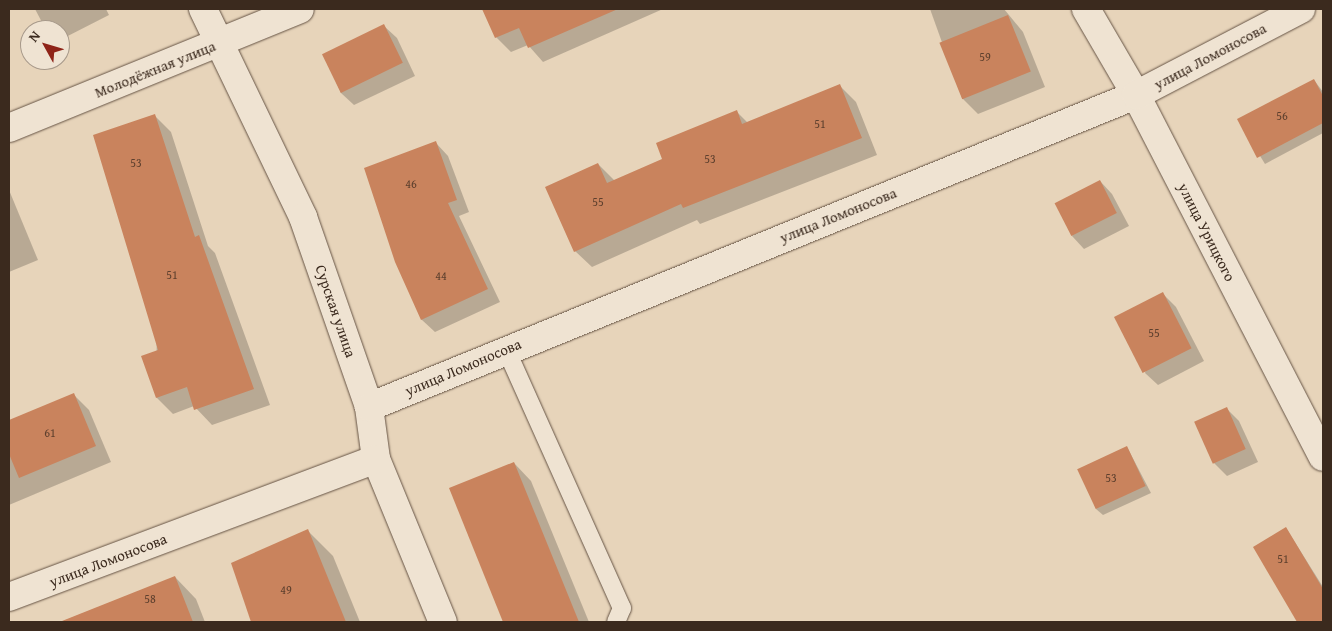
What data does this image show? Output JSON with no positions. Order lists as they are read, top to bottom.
{
  "streets": {
    "street": [
      "улица Ломоносова",
      "Молодёжная улица",
      "улица Урицкого",
      "Сурская улица"
    ]
  },
  "crossings": [
    ["улица Ломоносова", "улица Урицкого"],
    ["улица Ломоносова", "Сурская улица"],
    ["Молодёжная улица", "Сурская улица"]
  ],
  "house_numbers": [
    "59",
    "56",
    "51",
    "53",
    "53",
    "46",
    "55",
    "51",
    "44",
    "55",
    "61",
    "53",
    "51",
    "49",
    "58"
  ],
  "north": "top left"
}
